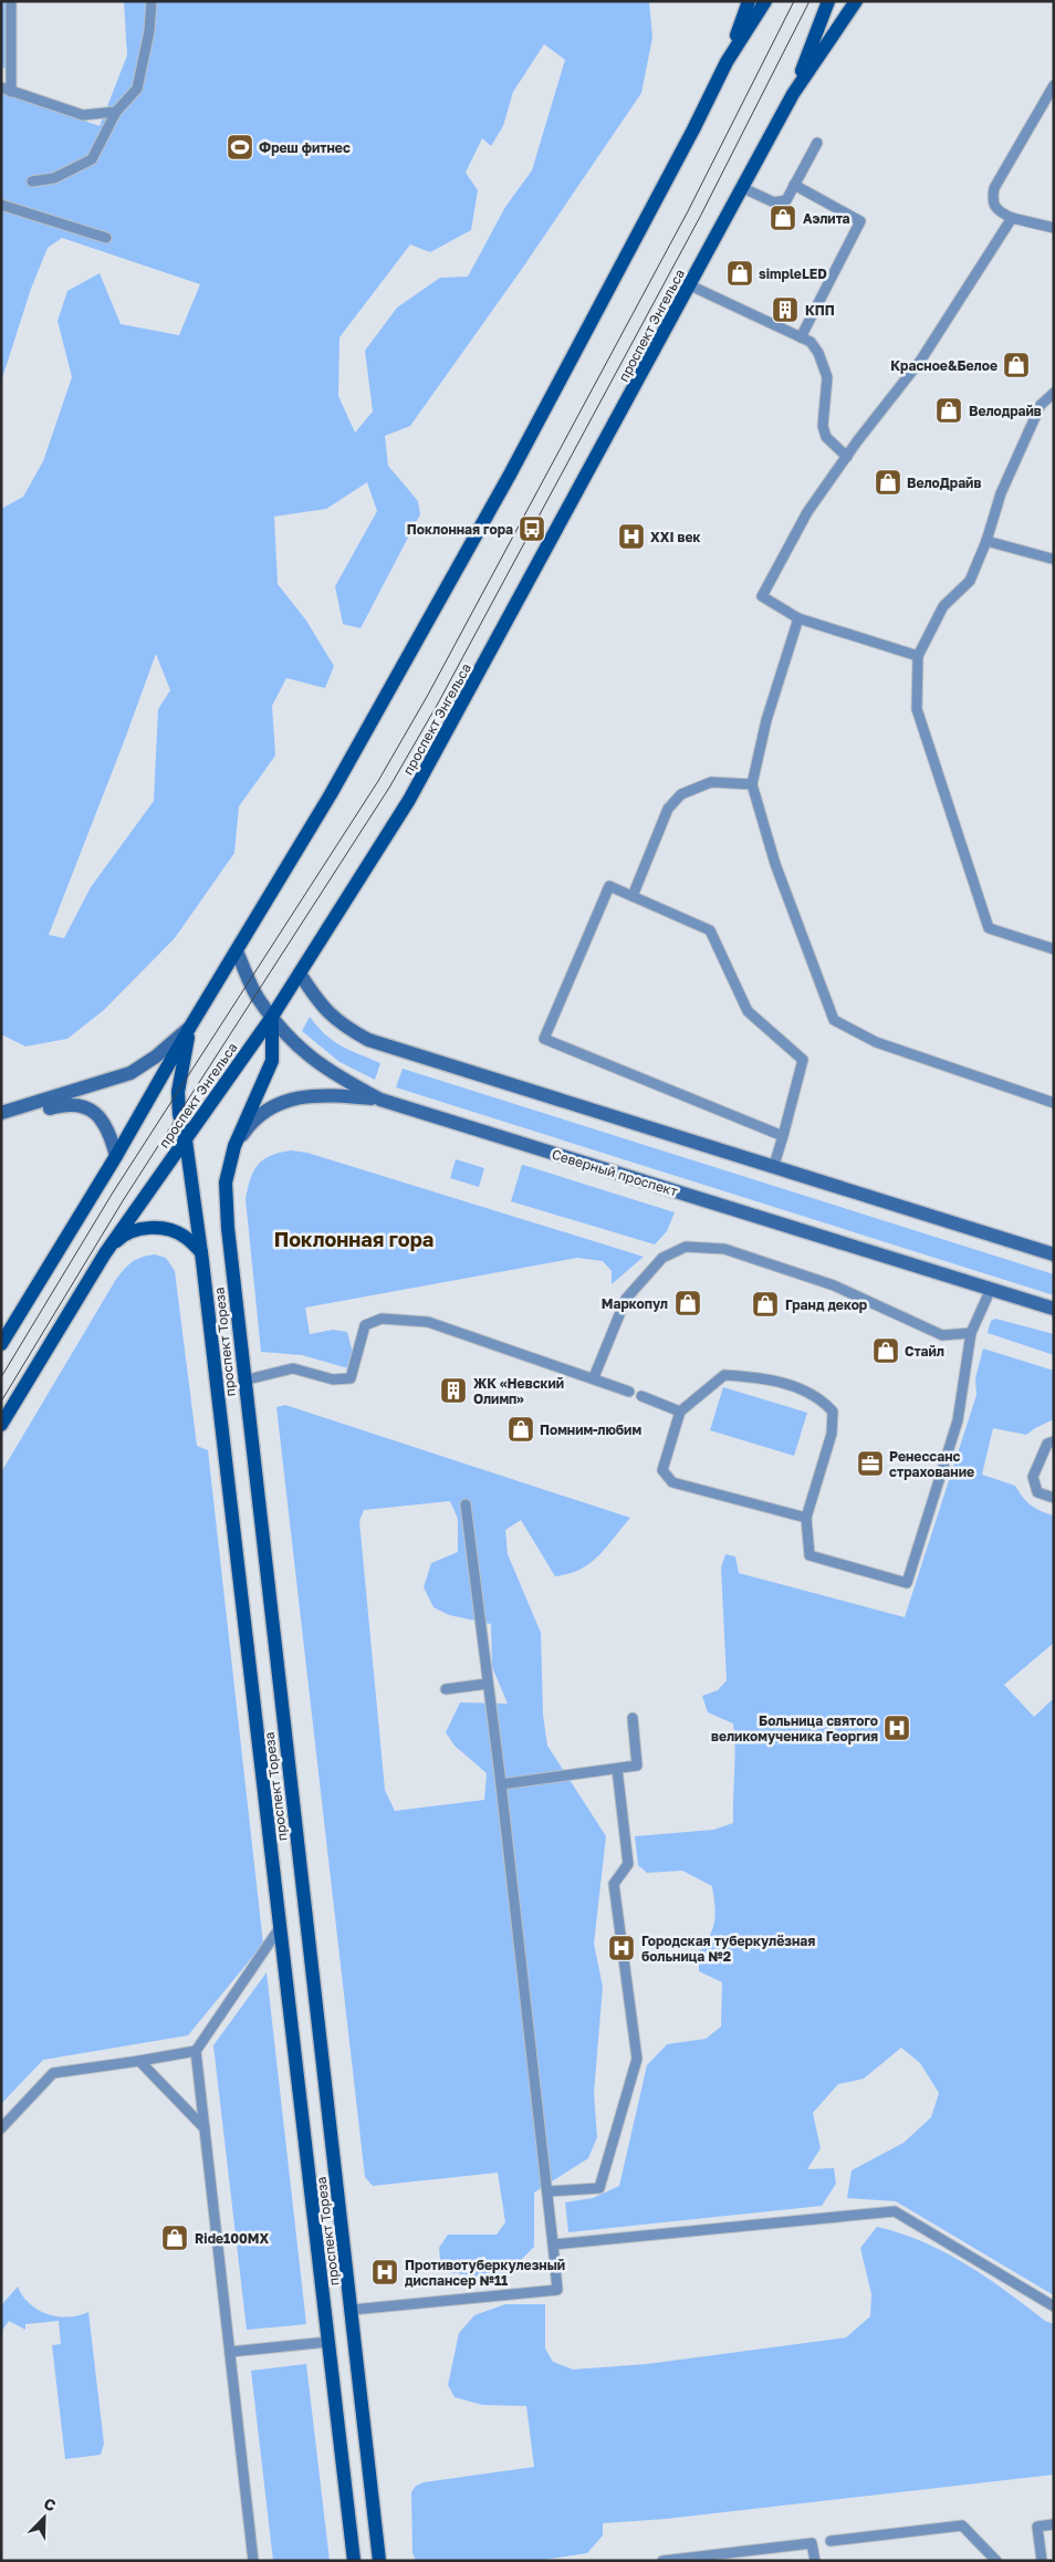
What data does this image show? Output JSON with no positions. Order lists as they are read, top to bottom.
{
  "streets": {
    "main road": ["проспект Энгельса", "Северный проспект", "проспект Тореза"]
  },
  "crossings": [
    ["проспект Энгельса", "Северный проспект"],
    ["проспект Энгельса", "проспект Тореза"],
    ["Северный проспект", "проспект Тореза"]
  ],
  "districts": ["Поклонная гора"],
  "places": {
    "sports": ["Фреш фитнес"],
    "shop": [
      "Аэлита",
      "simpleLED",
      "Красное&Белое",
      "Велодрайв",
      "ВелоДрайв",
      "Маркопул",
      "Гранд декор",
      "Стайл",
      "Помним-любим",
      "Ride100MX"
    ],
    "building": ["КПП", "ЖК «Невский Олимп»"],
    "bus stop": ["Поклонная гора"],
    "hospital": [
      "XXI век",
      "Больница святого великомученика Георгия",
      "Городская туберкулёзная больница №2",
      "Противотуберкулезный диспансер №11"
    ],
    "office": ["Ренессанс страхование"]
  },
  "north": "top right"
}
